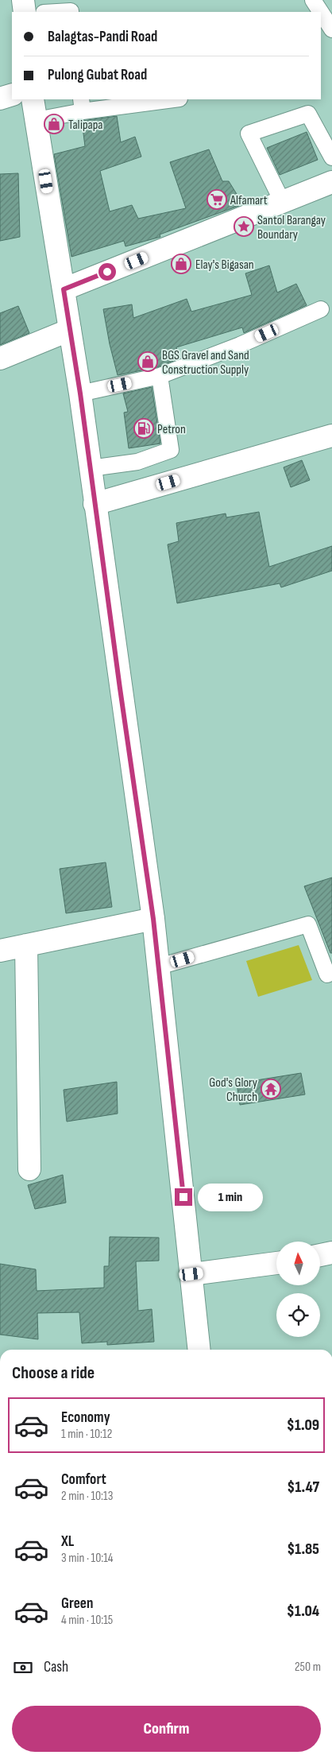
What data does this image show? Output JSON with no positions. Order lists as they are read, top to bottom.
{
  "places": {
    "shop": ["Talipapa", "Elay's Bigasan", "BGS Gravel and Sand Construction Supply"],
    "supermarket": ["Alfamart"],
    "place": ["Santol Barangay Boundary"],
    "fuel station": ["Petron"],
    "temple": ["God's Glory Church"]
  },
  "north": "top",
  "page": {
    "banner": ["Balagtas-Pandi Road", "Pulong Gubat Road"],
    "bubble": "1 min",
    "heading": "Choose a ride",
    "list": [
      {
        "name": "Economy",
        "note": "1 min · 10:12",
        "value": "$1.09"
      },
      {
        "name": "Comfort",
        "note": "2 min · 10:13",
        "value": "$1.47"
      },
      {
        "name": "XL",
        "note": "3 min · 10:14",
        "value": "$1.85"
      },
      {
        "name": "Green",
        "note": "4 min · 10:15",
        "value": "$1.04"
      }
    ],
    "pay": ["Cash", "250 m"],
    "buttons": "Confirm"
  }
}
